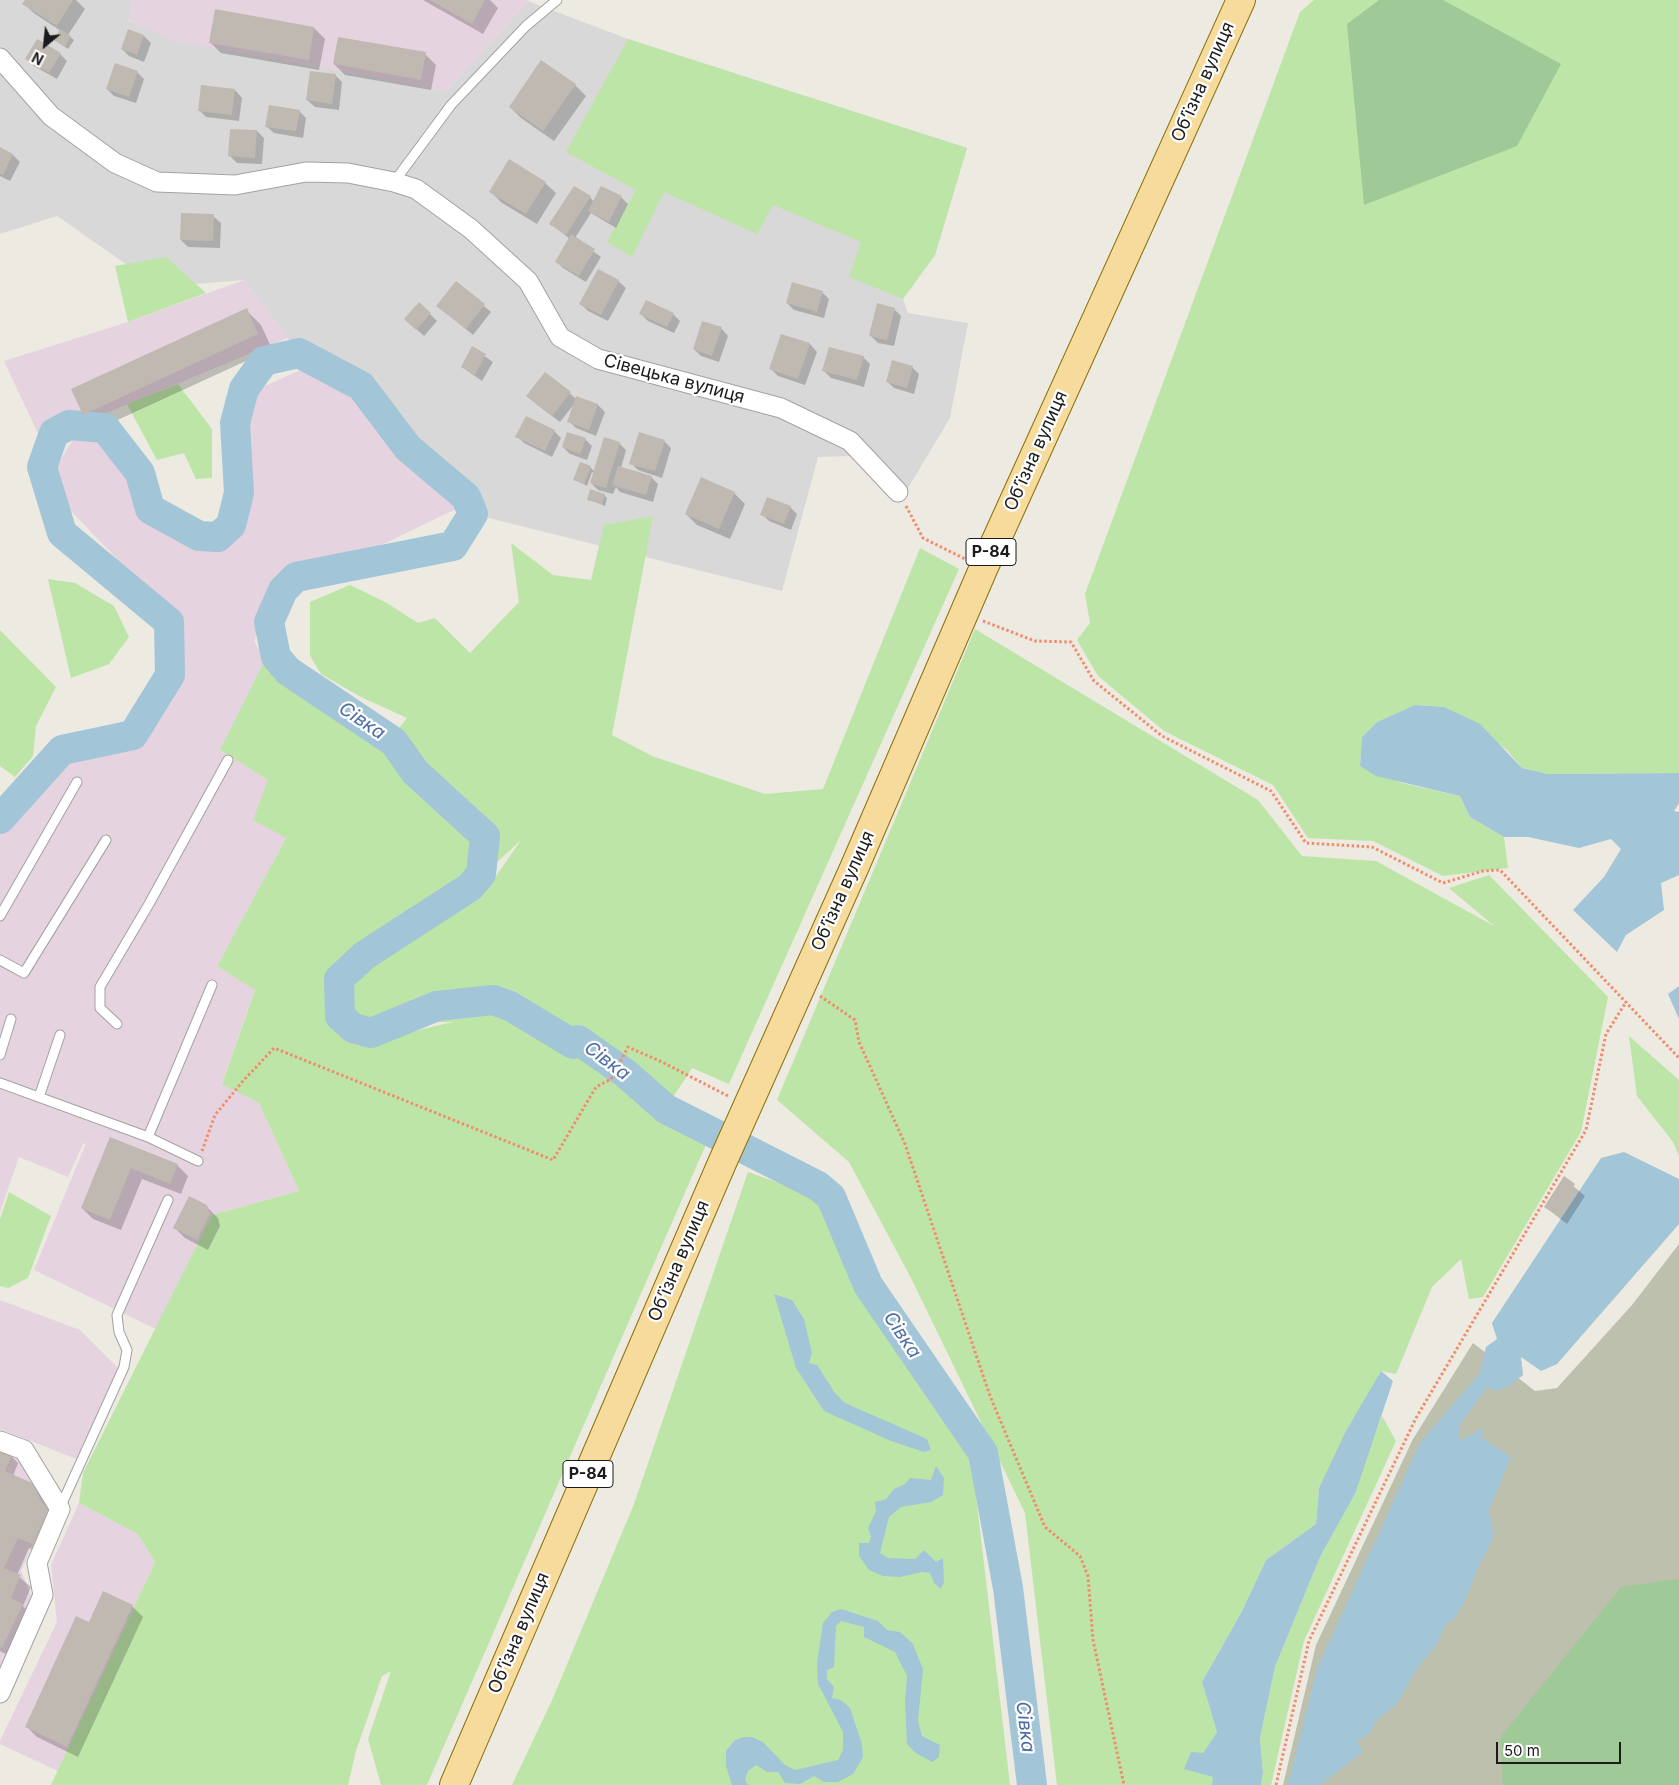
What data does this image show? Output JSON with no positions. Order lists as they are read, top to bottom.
{
  "streets": {
    "main road": ["Обʼїзна вулиця", "Р-84"],
    "street": ["Сівецька вулиця"]
  },
  "water": ["Сівка"],
  "scale_bar": "50 m",
  "north": "bottom left"
}
